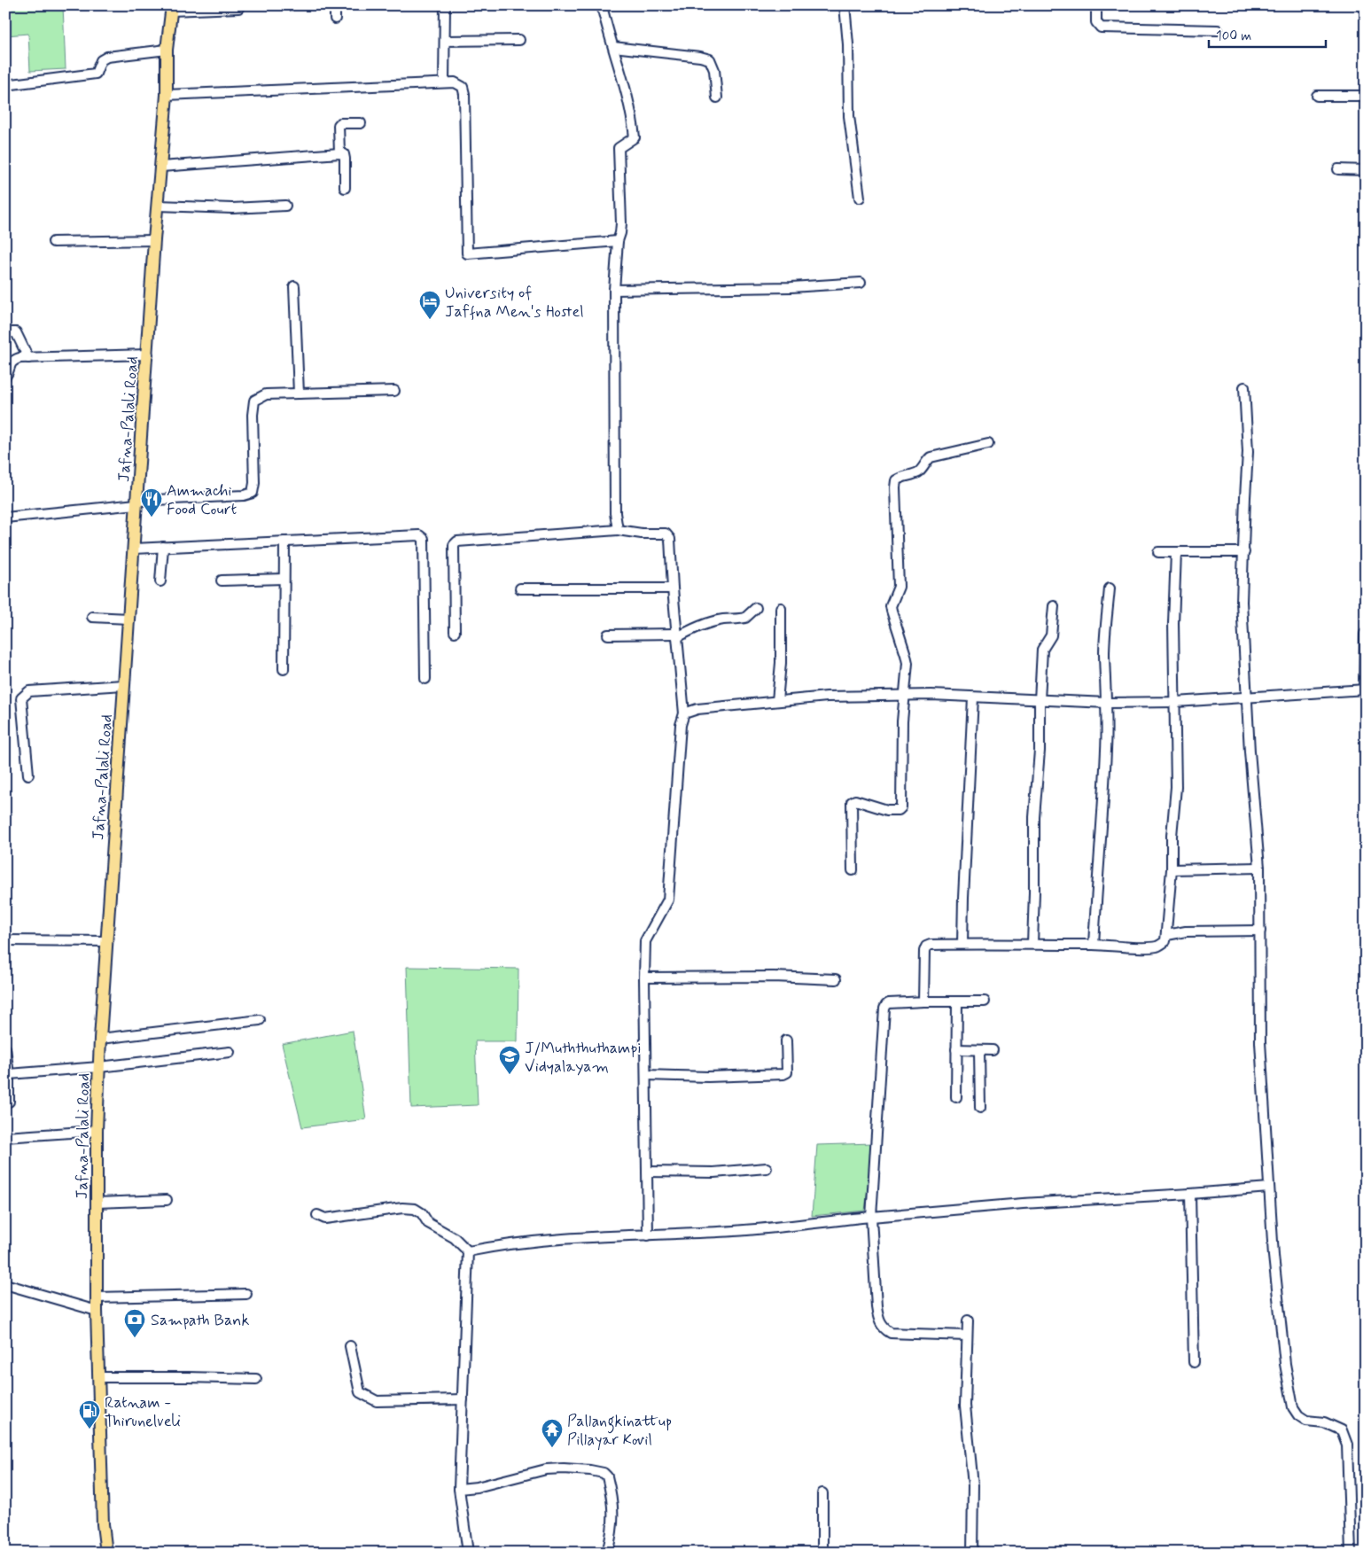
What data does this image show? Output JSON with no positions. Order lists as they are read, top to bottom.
{
  "streets": {
    "main road": ["Jafna-Palali Road"]
  },
  "places": {
    "hotel": ["University of Jaffna Men's Hostel"],
    "restaurant": ["Ammachi Food Court"],
    "school or university": ["J/Muththuthampi Vidyalayam"],
    "bank": ["Sampath Bank"],
    "fuel station": ["Ratnam - Thirunelveli"],
    "temple": ["Pallangkinattup Pillayar Kovil"]
  },
  "scale_bar": "100 m"
}
